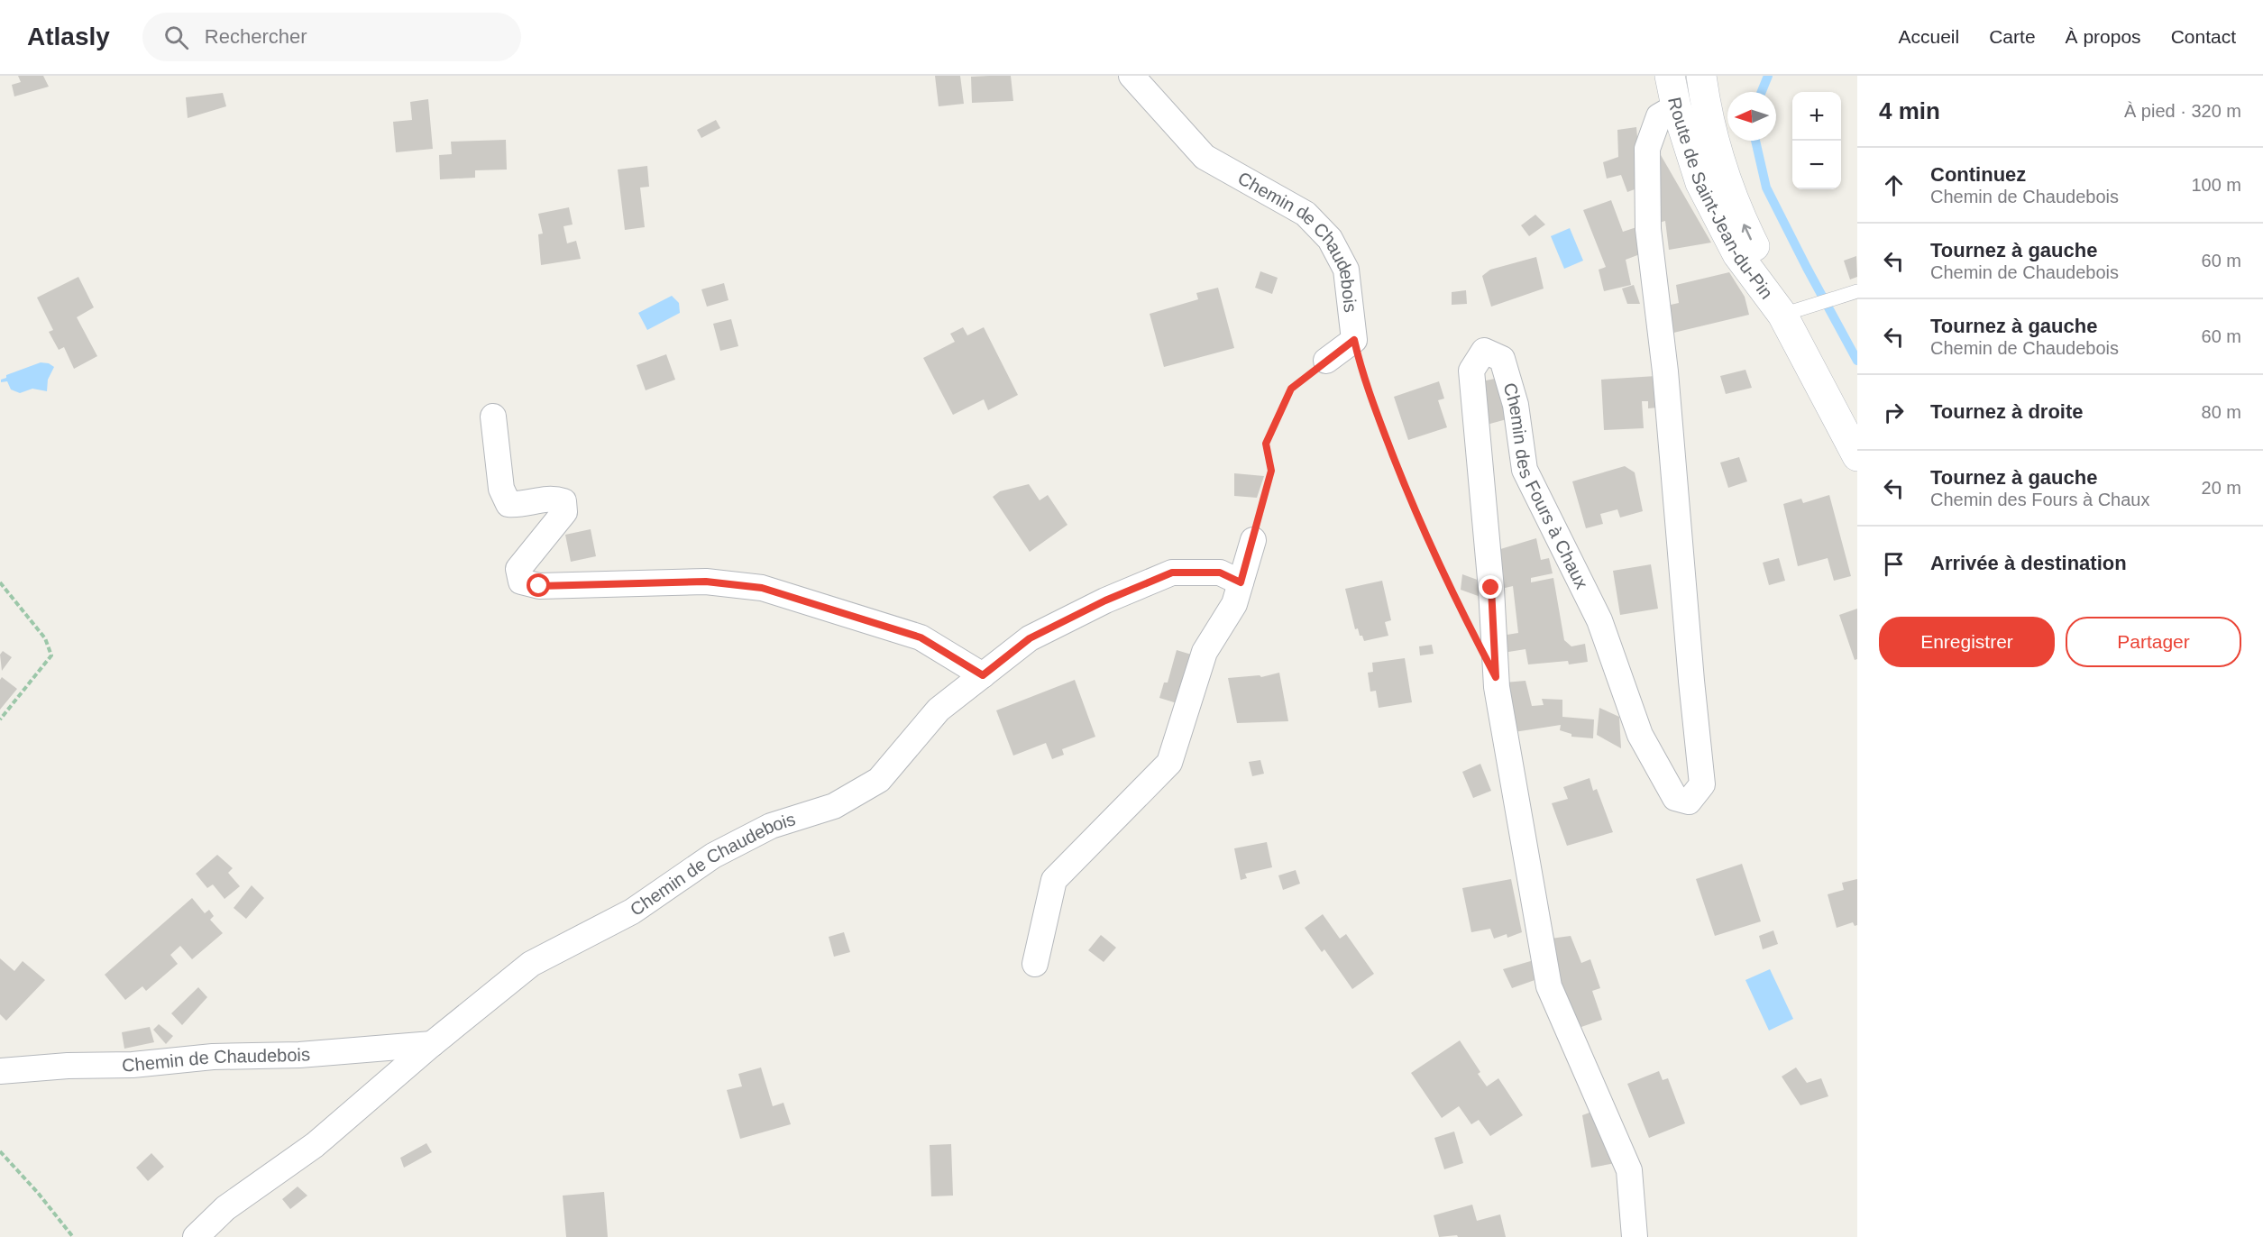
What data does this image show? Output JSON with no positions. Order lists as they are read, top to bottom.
{
  "streets": {
    "main road": ["Route de Saint-Jean-du-Pin"],
    "street": ["Chemin de Chaudebois", "Chemin des Fours à Chaux"]
  },
  "crossings": [
    ["Route de Saint-Jean-du-Pin", "Chemin des Fours à Chaux"]
  ],
  "north": "left",
  "page": {
    "header": "Atlasly",
    "search": "Rechercher",
    "nav": [
      "Accueil",
      "Carte",
      "À propos",
      "Contact"
    ],
    "heading": ["4 min", "À pied · 320 m"],
    "map_buttons": ["+", "−"],
    "list": [
      ["Continuez", "Chemin de Chaudebois", "100 m"],
      ["Tournez à gauche", "Chemin de Chaudebois", "60 m"],
      ["Tournez à gauche", "Chemin de Chaudebois", "60 m"],
      ["Tournez à droite", "80 m"],
      ["Tournez à gauche", "Chemin des Fours à Chaux", "20 m"],
      "Arrivée à destination"
    ],
    "buttons": ["Enregistrer", "Partager"]
  }
}
